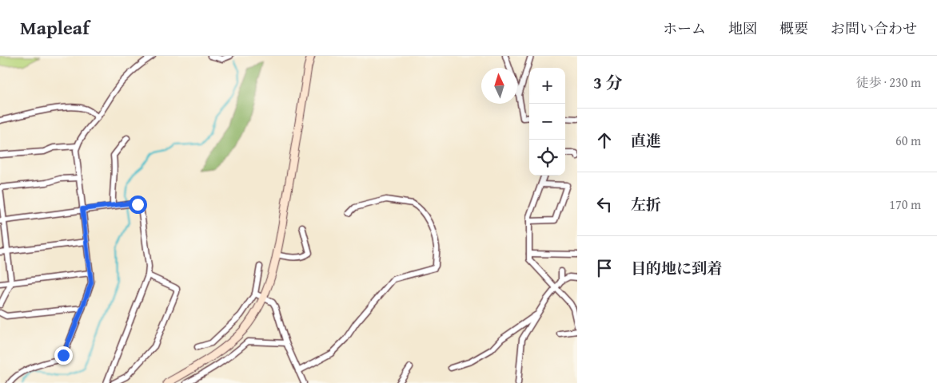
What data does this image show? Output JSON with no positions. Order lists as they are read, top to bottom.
{
  "north": "top",
  "page": {
    "header": "Mapleaf",
    "nav": [
      "ホーム",
      "地図",
      "概要",
      "お問い合わせ"
    ],
    "heading": ["3 分", "徒歩 · 230 m"],
    "map_buttons": ["+", "−"],
    "list": [
      ["直進", "60 m"],
      ["左折", "170 m"],
      "目的地に到着"
    ]
  }
}
